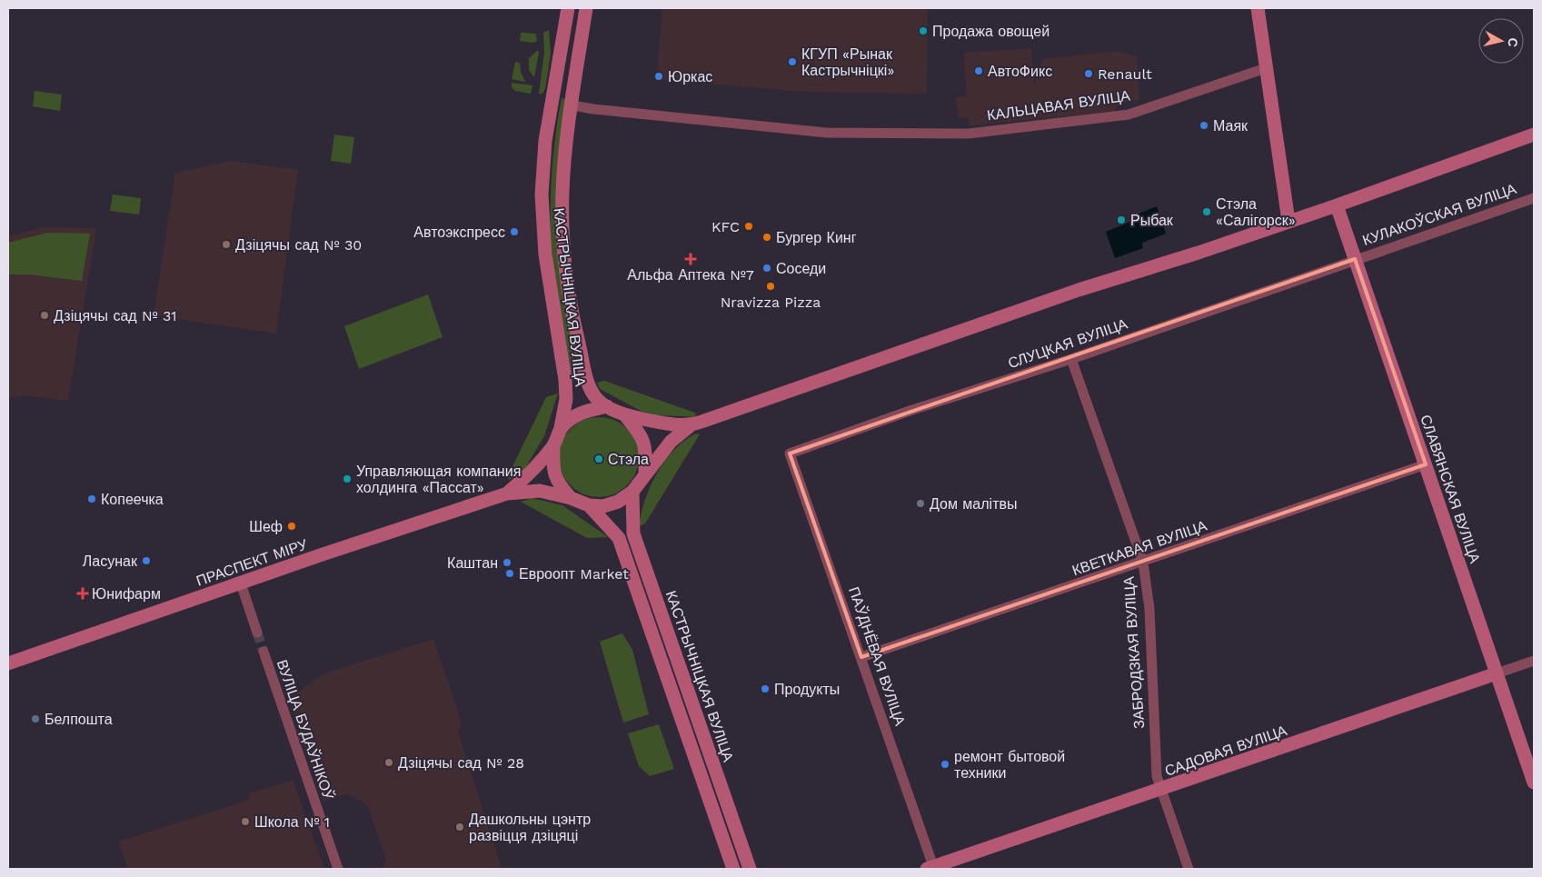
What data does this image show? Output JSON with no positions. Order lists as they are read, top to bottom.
{
  "streets": {
    "main road": [
      "КАСТРЫЧНІЦКАЯ ВУЛІЦА",
      "СЛАВЯНСКАЯ ВУЛІЦА",
      "ПРАСПЕКТ МІРУ",
      "САДОВАЯ ВУЛІЦА"
    ],
    "street": [
      "КАЛЬЦАВАЯ ВУЛІЦА",
      "КУЛАКОЎСКАЯ ВУЛІЦА",
      "СЛУЦКАЯ ВУЛІЦА",
      "КВЕТКАВАЯ ВУЛІЦА",
      "ЗАБРОДЗКАЯ ВУЛІЦА",
      "ПАЎДНЁВАЯ ВУЛІЦА",
      "ВУЛІЦА БУДАЎНІКОЎ"
    ]
  },
  "crossings": [
    ["КАЛЬЦАВАЯ ВУЛІЦА", "КАСТРЫЧНІЦКАЯ ВУЛІЦА"],
    ["КУЛАКОЎСКАЯ ВУЛІЦА", "СЛУЦКАЯ ВУЛІЦА"],
    ["КУЛАКОЎСКАЯ ВУЛІЦА", "СЛАВЯНСКАЯ ВУЛІЦА"],
    ["СЛУЦКАЯ ВУЛІЦА", "СЛАВЯНСКАЯ ВУЛІЦА"],
    ["СЛУЦКАЯ ВУЛІЦА", "ЗАБРОДЗКАЯ ВУЛІЦА"],
    ["СЛУЦКАЯ ВУЛІЦА", "ПАЎДНЁВАЯ ВУЛІЦА"],
    ["СЛАВЯНСКАЯ ВУЛІЦА", "КВЕТКАВАЯ ВУЛІЦА"],
    ["СЛАВЯНСКАЯ ВУЛІЦА", "САДОВАЯ ВУЛІЦА"],
    ["КВЕТКАВАЯ ВУЛІЦА", "ЗАБРОДЗКАЯ ВУЛІЦА"],
    ["КВЕТКАВАЯ ВУЛІЦА", "ПАЎДНЁВАЯ ВУЛІЦА"],
    ["ЗАБРОДЗКАЯ ВУЛІЦА", "САДОВАЯ ВУЛІЦА"],
    ["ПАЎДНЁВАЯ ВУЛІЦА", "САДОВАЯ ВУЛІЦА"]
  ],
  "places": {
    "other": [
      "Продажа овощей",
      "КГУП «Рынак Кастрычніцкі»",
      "АвтоФикс",
      "Renault",
      "Юркас",
      "Маяк",
      "Стэла «Салігорск»",
      "Рыбак",
      "KFC",
      "Автоэкспресс",
      "Бургер Кинг",
      "Дзіцячы сад № 30",
      "Соседи",
      "Nravizza Pizza",
      "Дзіцячы сад № 31",
      "Стэла",
      "Управляющая компания холдинга «Пассат»",
      "Копеечка",
      "Дом малітвы",
      "Шеф",
      "Ласунак",
      "Каштан",
      "Евроопт Market",
      "Продукты",
      "Белпошта",
      "Дзіцячы сад № 28",
      "ремонт бытовой техники",
      "Школа № 1",
      "Дашкольны цэнтр развіцця дзіцяці"
    ],
    "health": ["Альфа Аптека №7", "Юнифарм"]
  },
  "north": "right"
}
